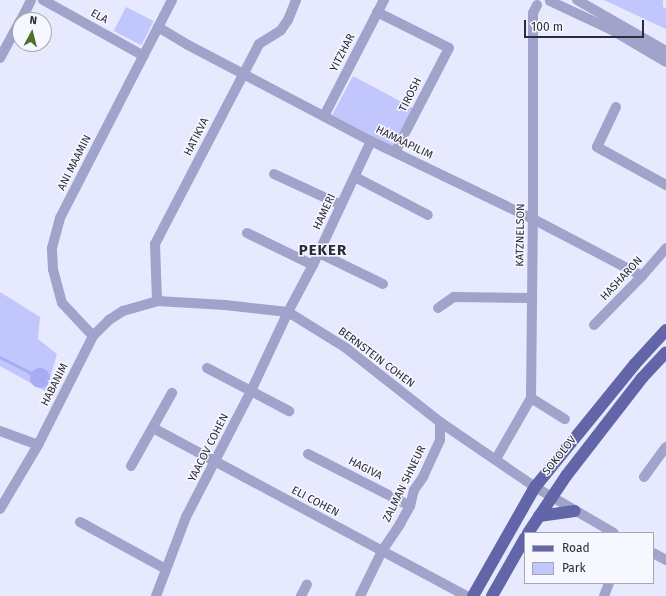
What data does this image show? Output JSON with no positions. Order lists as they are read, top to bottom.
{
  "streets": {
    "main road": ["SOKOLOV"],
    "street": [
      "ELA",
      "YITZHAR",
      "TIROSH",
      "HATIKVA",
      "HAMAAPILIM",
      "ANI MAAMIN",
      "HAMERI",
      "KATZNELSON",
      "HASHARON",
      "BERNSTEIN COHEN",
      "HABANIM",
      "YAACOV COHEN",
      "HAGIVA",
      "ZALMAN SHNEUR",
      "ELI COHEN"
    ]
  },
  "crossings": [
    ["ELA", "ANI MAAMIN"],
    ["YITZHAR", "TIROSH"],
    ["YITZHAR", "HAMAAPILIM"],
    ["TIROSH", "HAMAAPILIM"],
    ["HATIKVA", "HAMAAPILIM"],
    ["HATIKVA", "BERNSTEIN COHEN"],
    ["HATIKVA", "HABANIM"],
    ["HAMAAPILIM", "ANI MAAMIN"],
    ["HAMAAPILIM", "HAMERI"],
    ["HAMAAPILIM", "KATZNELSON"],
    ["HAMAAPILIM", "HASHARON"],
    ["ANI MAAMIN", "HABANIM"],
    ["HAMERI", "BERNSTEIN COHEN"],
    ["HAMERI", "YAACOV COHEN"],
    ["KATZNELSON", "BERNSTEIN COHEN"],
    ["BERNSTEIN COHEN", "HABANIM"],
    ["BERNSTEIN COHEN", "YAACOV COHEN"],
    ["BERNSTEIN COHEN", "SOKOLOV"],
    ["BERNSTEIN COHEN", "ZALMAN SHNEUR"],
    ["YAACOV COHEN", "ELI COHEN"],
    ["HAGIVA", "ZALMAN SHNEUR"],
    ["ZALMAN SHNEUR", "ELI COHEN"]
  ],
  "districts": ["PEKER"],
  "legend": ["Road", "Park"],
  "scale_bar": "100 m",
  "north": "top"
}
